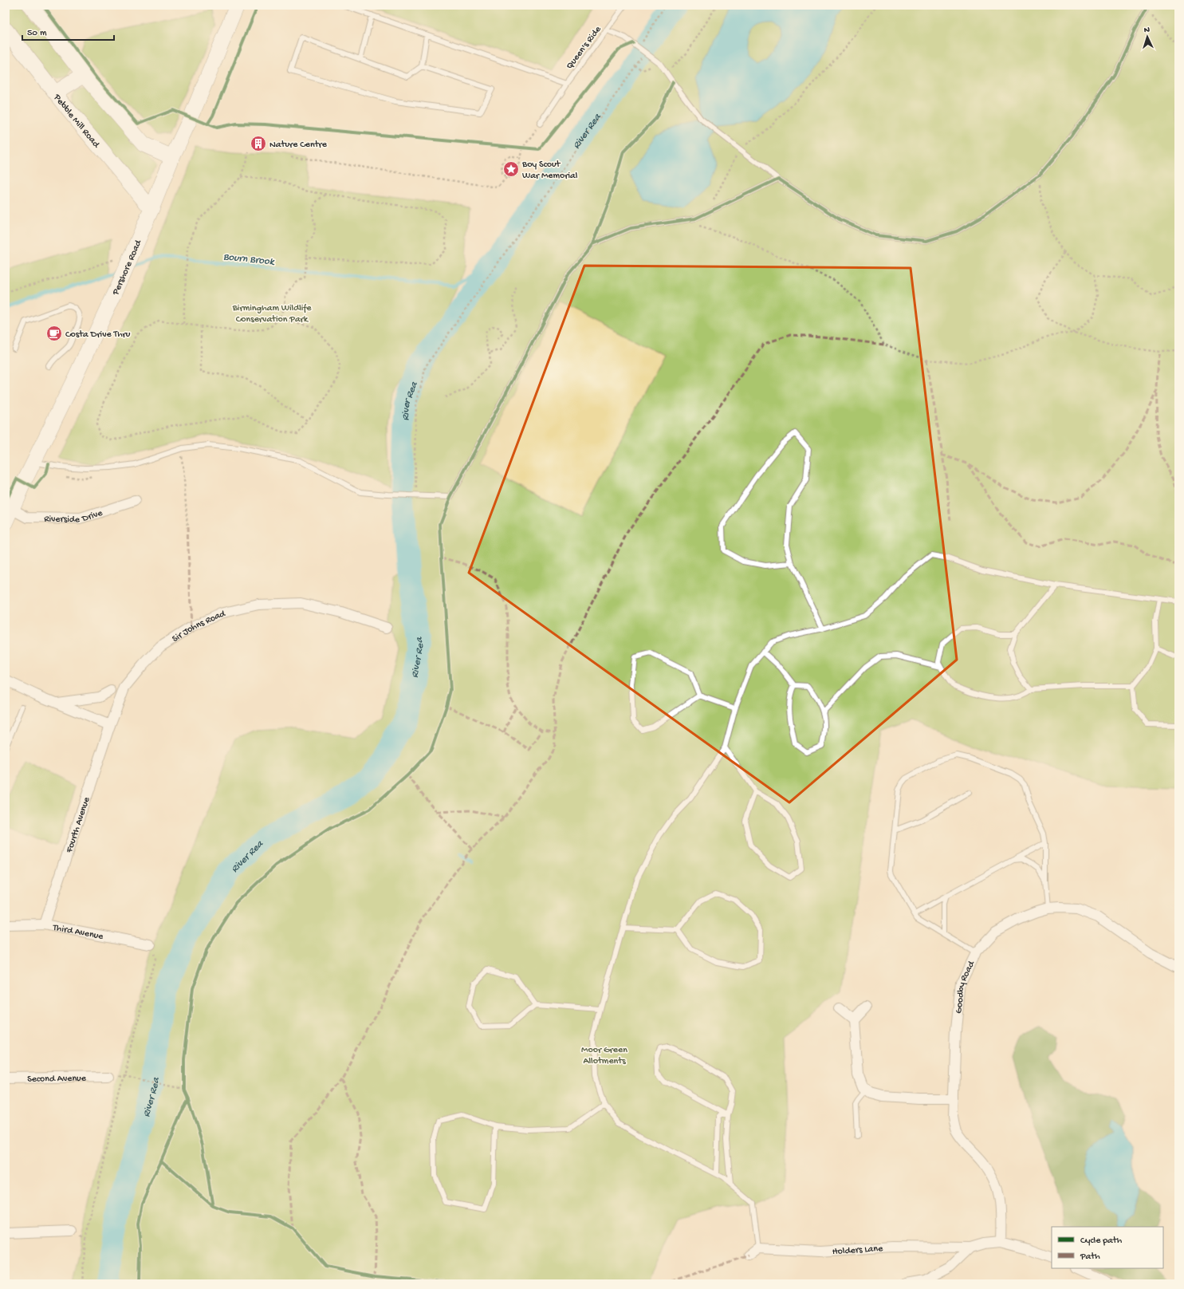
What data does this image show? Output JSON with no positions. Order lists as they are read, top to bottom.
{
  "streets": {
    "main road": ["Pebble Mill Road", "Pershore Road"],
    "street": [
      "Riverside Drive",
      "Sir Johns Road",
      "Fourth Avenue",
      "Third Avenue",
      "Goodby Road",
      "Second Avenue",
      "Holders Lane"
    ],
    "lane": ["Queen's Ride"]
  },
  "crossings": [
    ["Pebble Mill Road", "Pershore Road"],
    ["Pershore Road", "Riverside Drive"],
    ["Sir Johns Road", "Fourth Avenue"],
    ["Fourth Avenue", "Third Avenue"],
    ["Goodby Road", "Holders Lane"]
  ],
  "water": ["River Rea", "Bourn Brook"],
  "parks": ["Birmingham Wildlife Conservation Park", "Moor Green Allotments"],
  "places": {
    "building": ["Nature Centre"],
    "place": ["Boy Scout War Memorial"],
    "cafe": ["Costa Drive Thru"]
  },
  "legend": ["Cycle path", "Path"],
  "scale_bar": "50 m",
  "north": "top"
}
